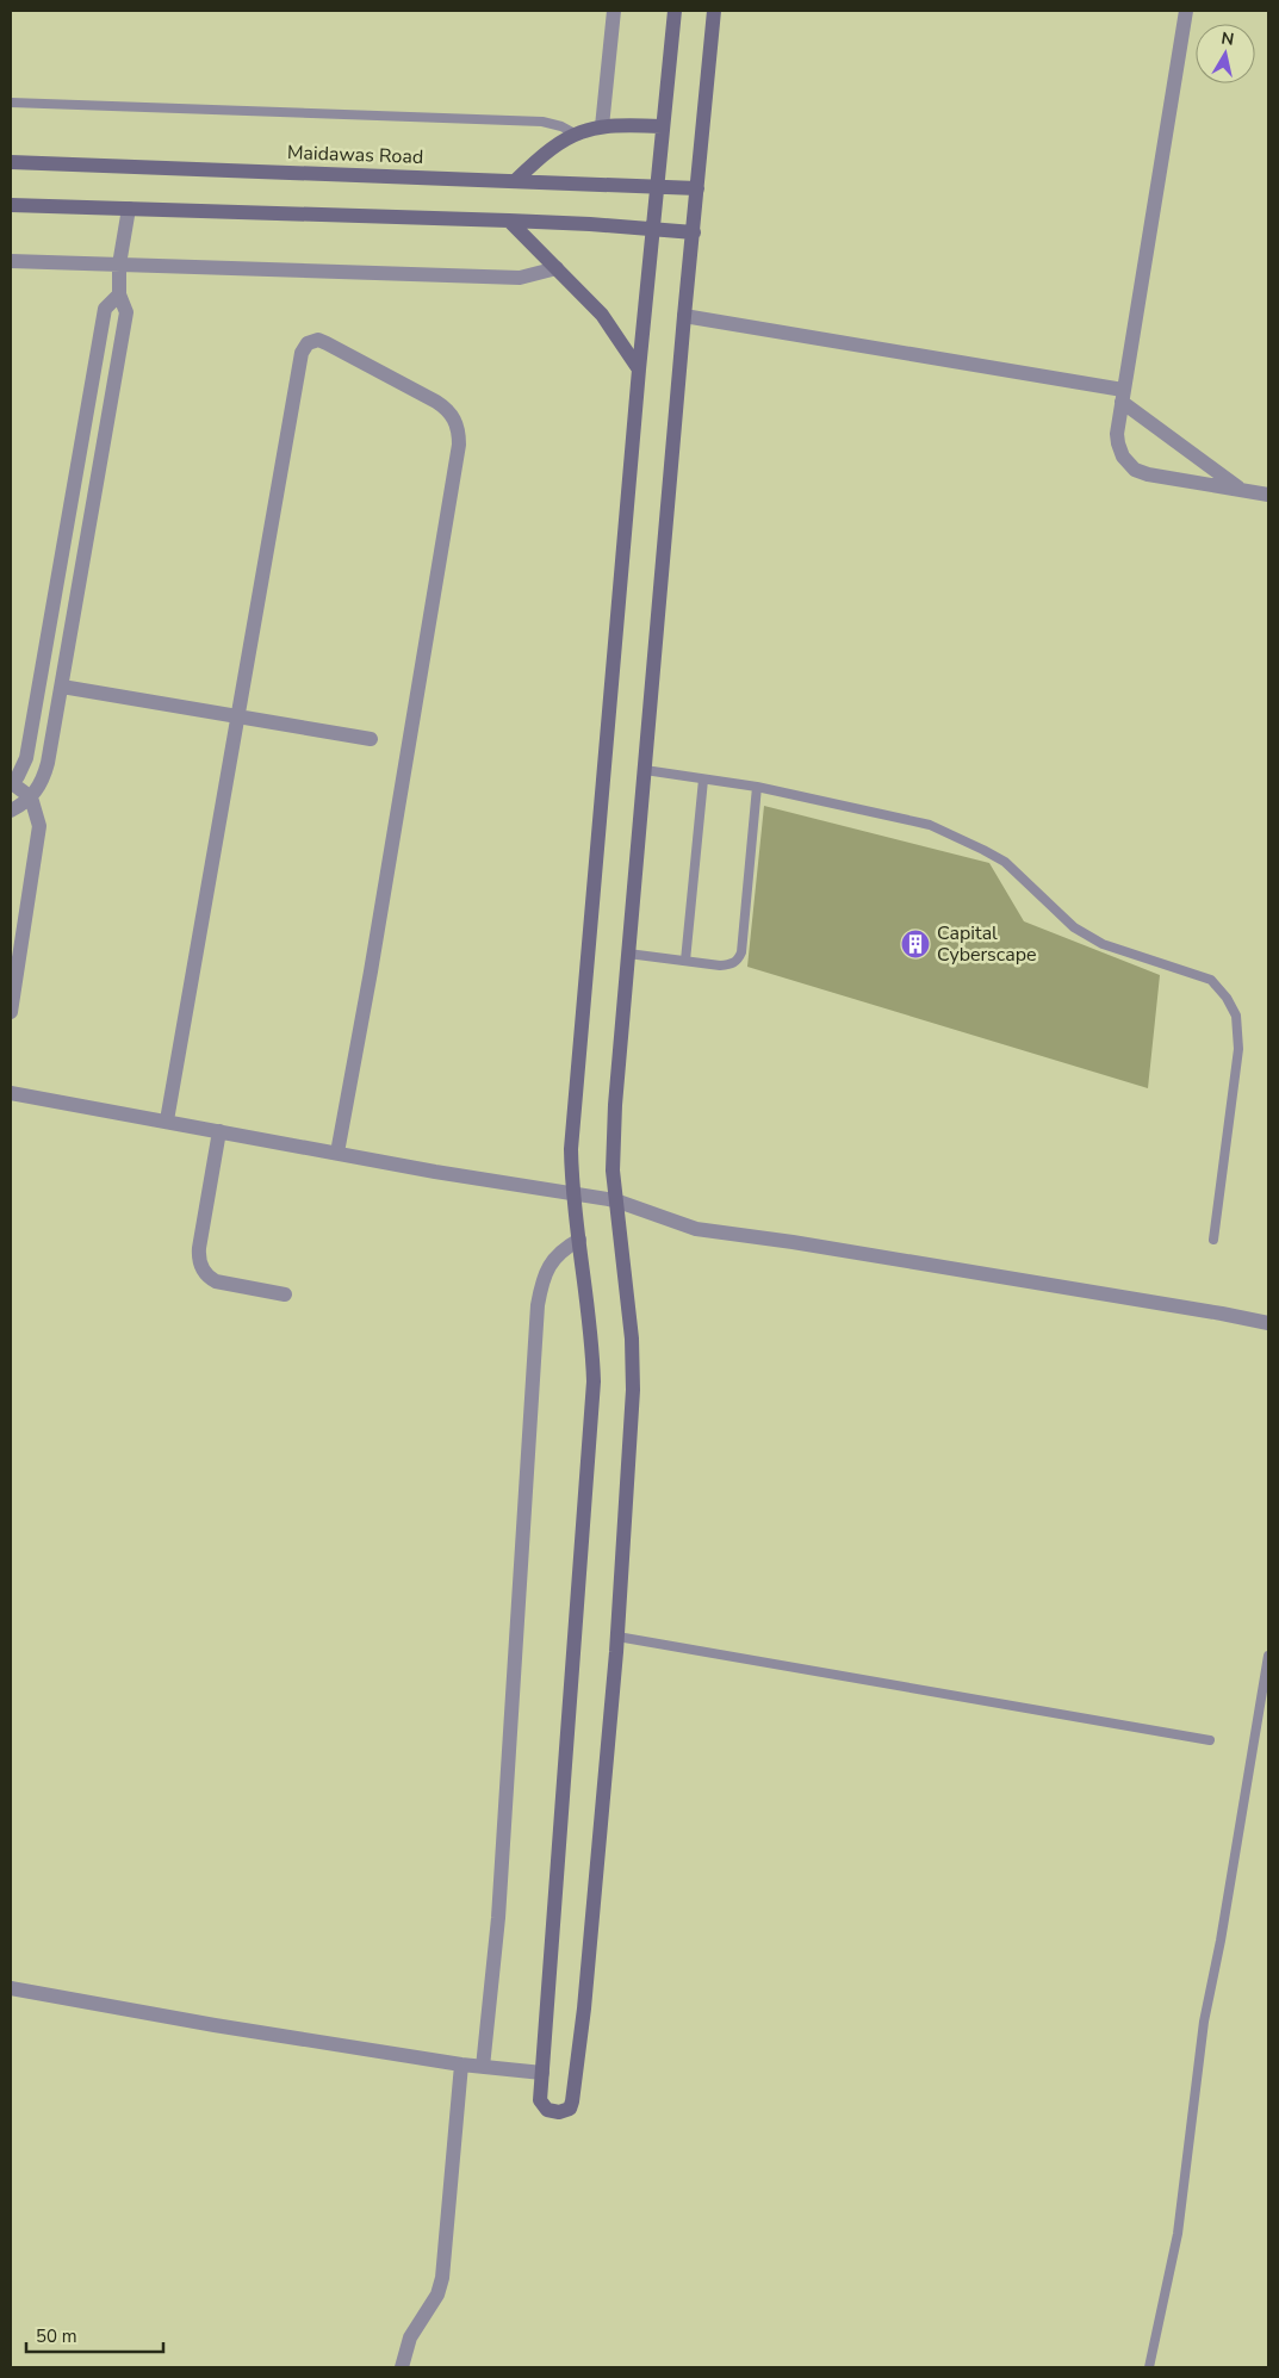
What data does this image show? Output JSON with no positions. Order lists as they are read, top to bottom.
{
  "streets": {
    "street": ["Maidawas Road"]
  },
  "places": {
    "building": ["Capital Cyberscape"]
  },
  "scale_bar": "50 m",
  "north": "top"
}
